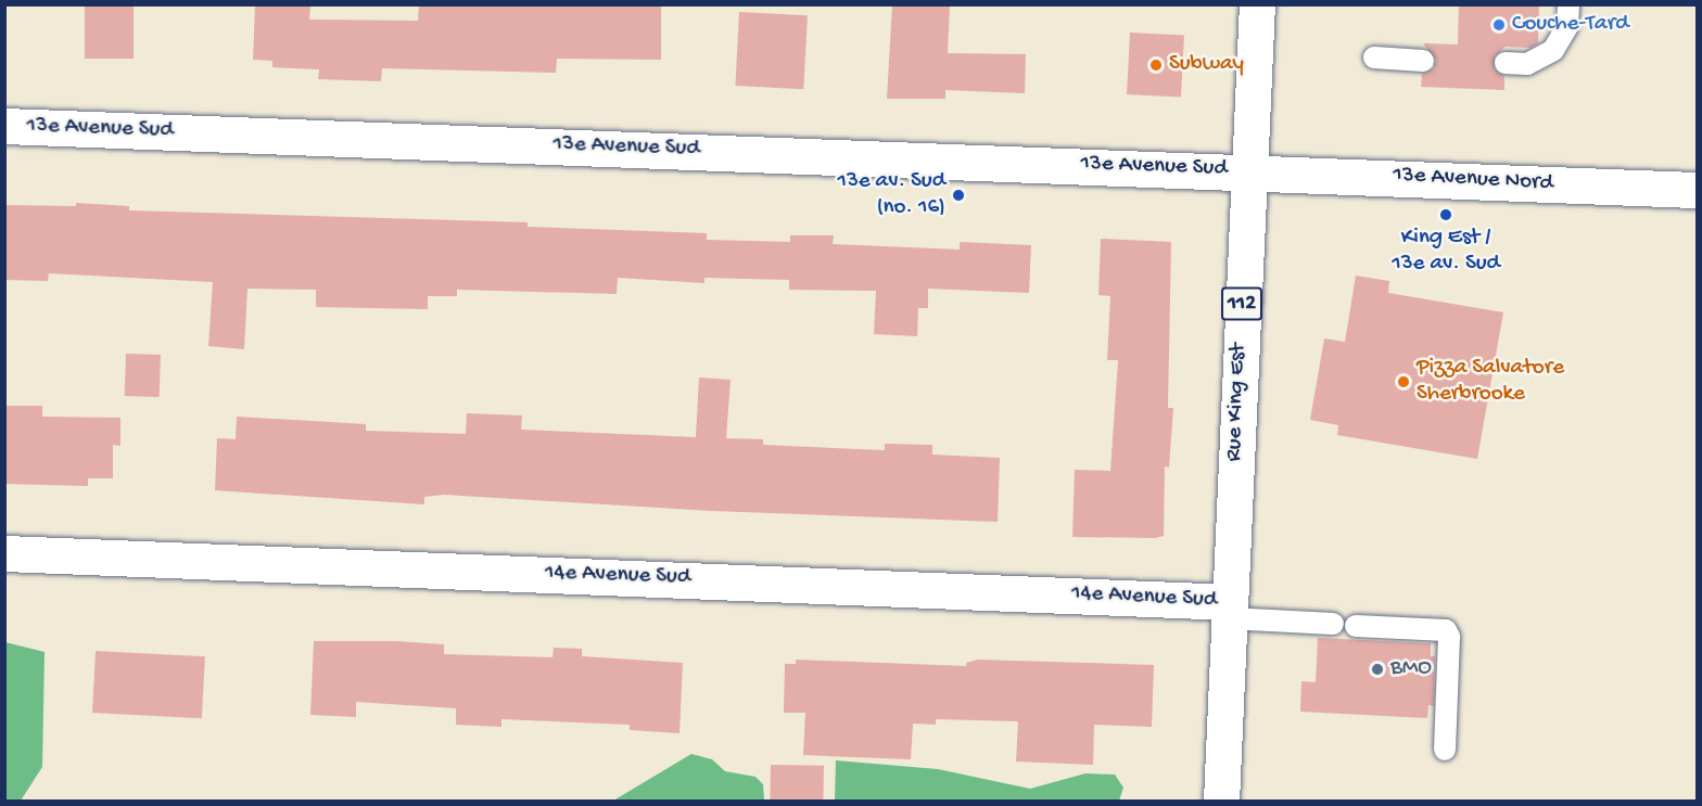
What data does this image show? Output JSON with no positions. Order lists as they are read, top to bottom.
{
  "streets": {
    "main road": [
      "13e Avenue Sud",
      "13e Avenue Nord",
      "112",
      "Rue King Est",
      "14e Avenue Sud"
    ]
  },
  "crossings": [
    ["13e Avenue Sud", "13e Avenue Nord"],
    ["13e Avenue Sud", "Rue King Est"],
    ["13e Avenue Nord", "Rue King Est"],
    ["Rue King Est", "14e Avenue Sud"]
  ],
  "places": [
    "Couche-Tard",
    "Subway",
    "13e av. Sud (no. 16)",
    "King Est / 13e av. Sud",
    "Pizza Salvatore Sherbrooke",
    "BMO"
  ]
}
